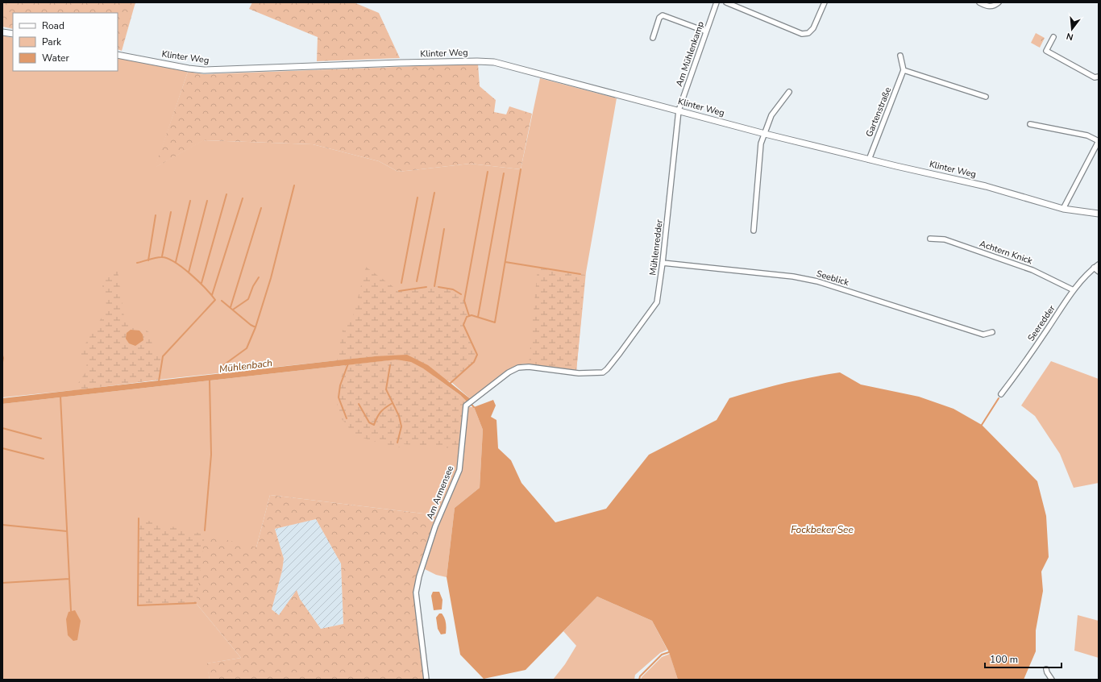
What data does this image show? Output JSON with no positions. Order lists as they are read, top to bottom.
{
  "streets": {
    "street": [
      "Klinter Weg",
      "Am Mühlenkamp",
      "Gartenstraße",
      "Mühlenredder",
      "Achtern Knick",
      "Seeblick",
      "Seeredder",
      "Am Armensee"
    ]
  },
  "crossings": [
    ["Klinter Weg", "Am Mühlenkamp"],
    ["Klinter Weg", "Gartenstraße"],
    ["Klinter Weg", "Mühlenredder"],
    ["Am Mühlenkamp", "Mühlenredder"],
    ["Mühlenredder", "Seeblick"],
    ["Mühlenredder", "Am Armensee"],
    ["Achtern Knick", "Seeredder"]
  ],
  "water": ["Mühlenbach", "Fockbeker See"],
  "legend": ["Road", "Park", "Water"],
  "scale_bar": "100 m",
  "north": "bottom"
}
